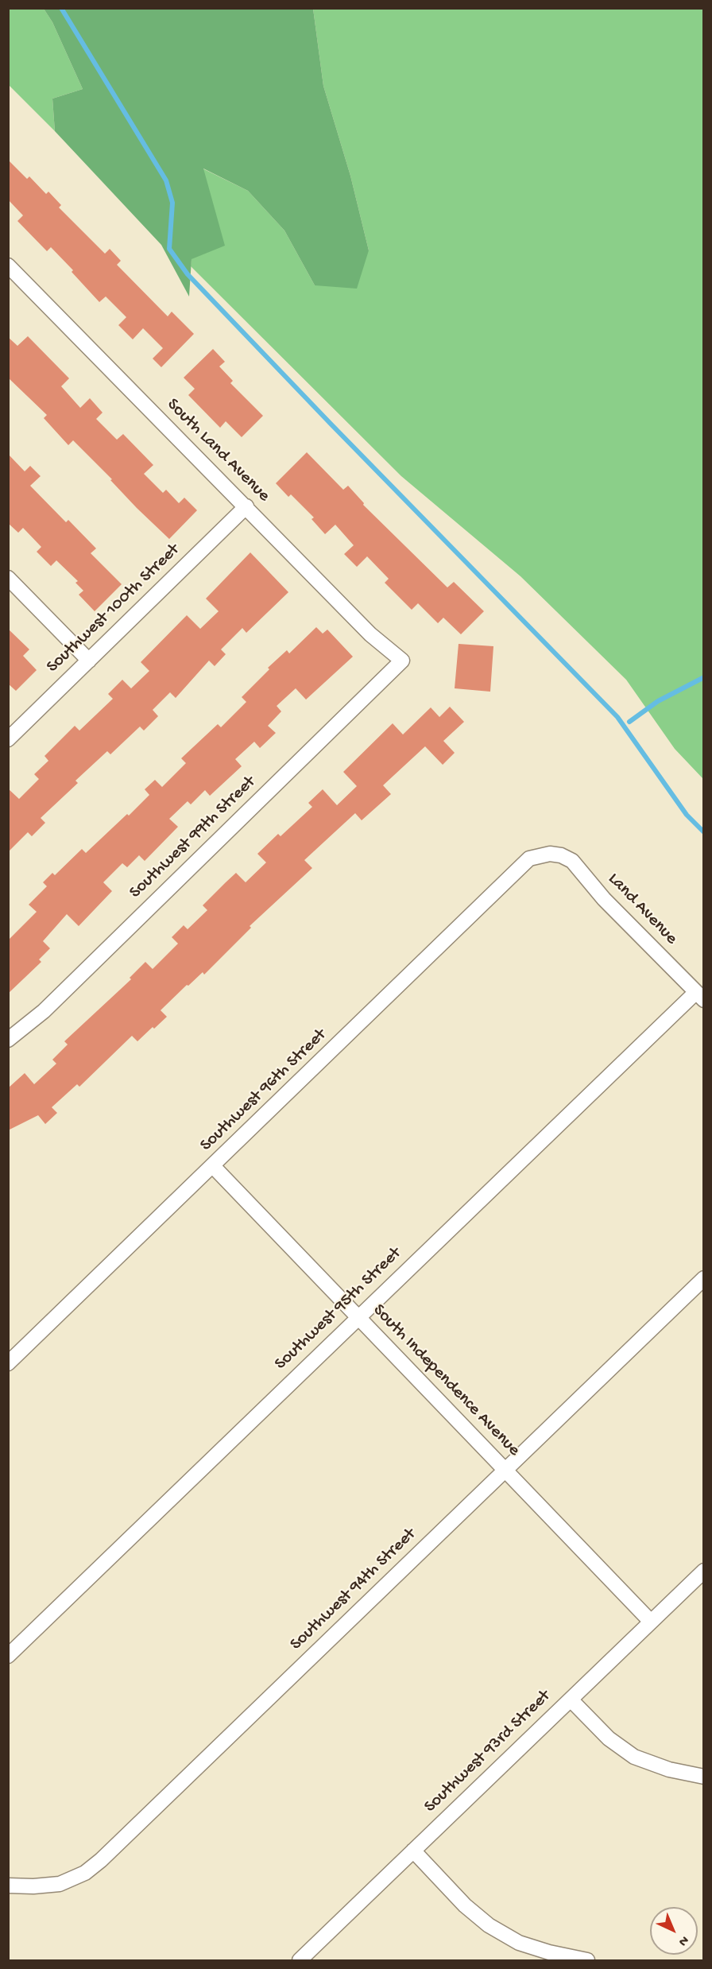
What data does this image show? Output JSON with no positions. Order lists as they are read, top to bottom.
{
  "streets": {
    "street": [
      "South Land Avenue",
      "Southwest 100th Street",
      "Southwest 99th Street",
      "Land Avenue",
      "Southwest 96th Street",
      "Southwest 95th Street",
      "South Independence Avenue",
      "Southwest 94th Street",
      "Southwest 93rd Street"
    ]
  },
  "crossings": [
    ["South Land Avenue", "Southwest 100th Street"],
    ["South Land Avenue", "Southwest 99th Street"],
    ["Land Avenue", "Southwest 96th Street"],
    ["Land Avenue", "Southwest 95th Street"],
    ["Southwest 96th Street", "South Independence Avenue"],
    ["Southwest 95th Street", "South Independence Avenue"],
    ["South Independence Avenue", "Southwest 94th Street"],
    ["South Independence Avenue", "Southwest 93rd Street"]
  ],
  "north": "bottom right"
}
